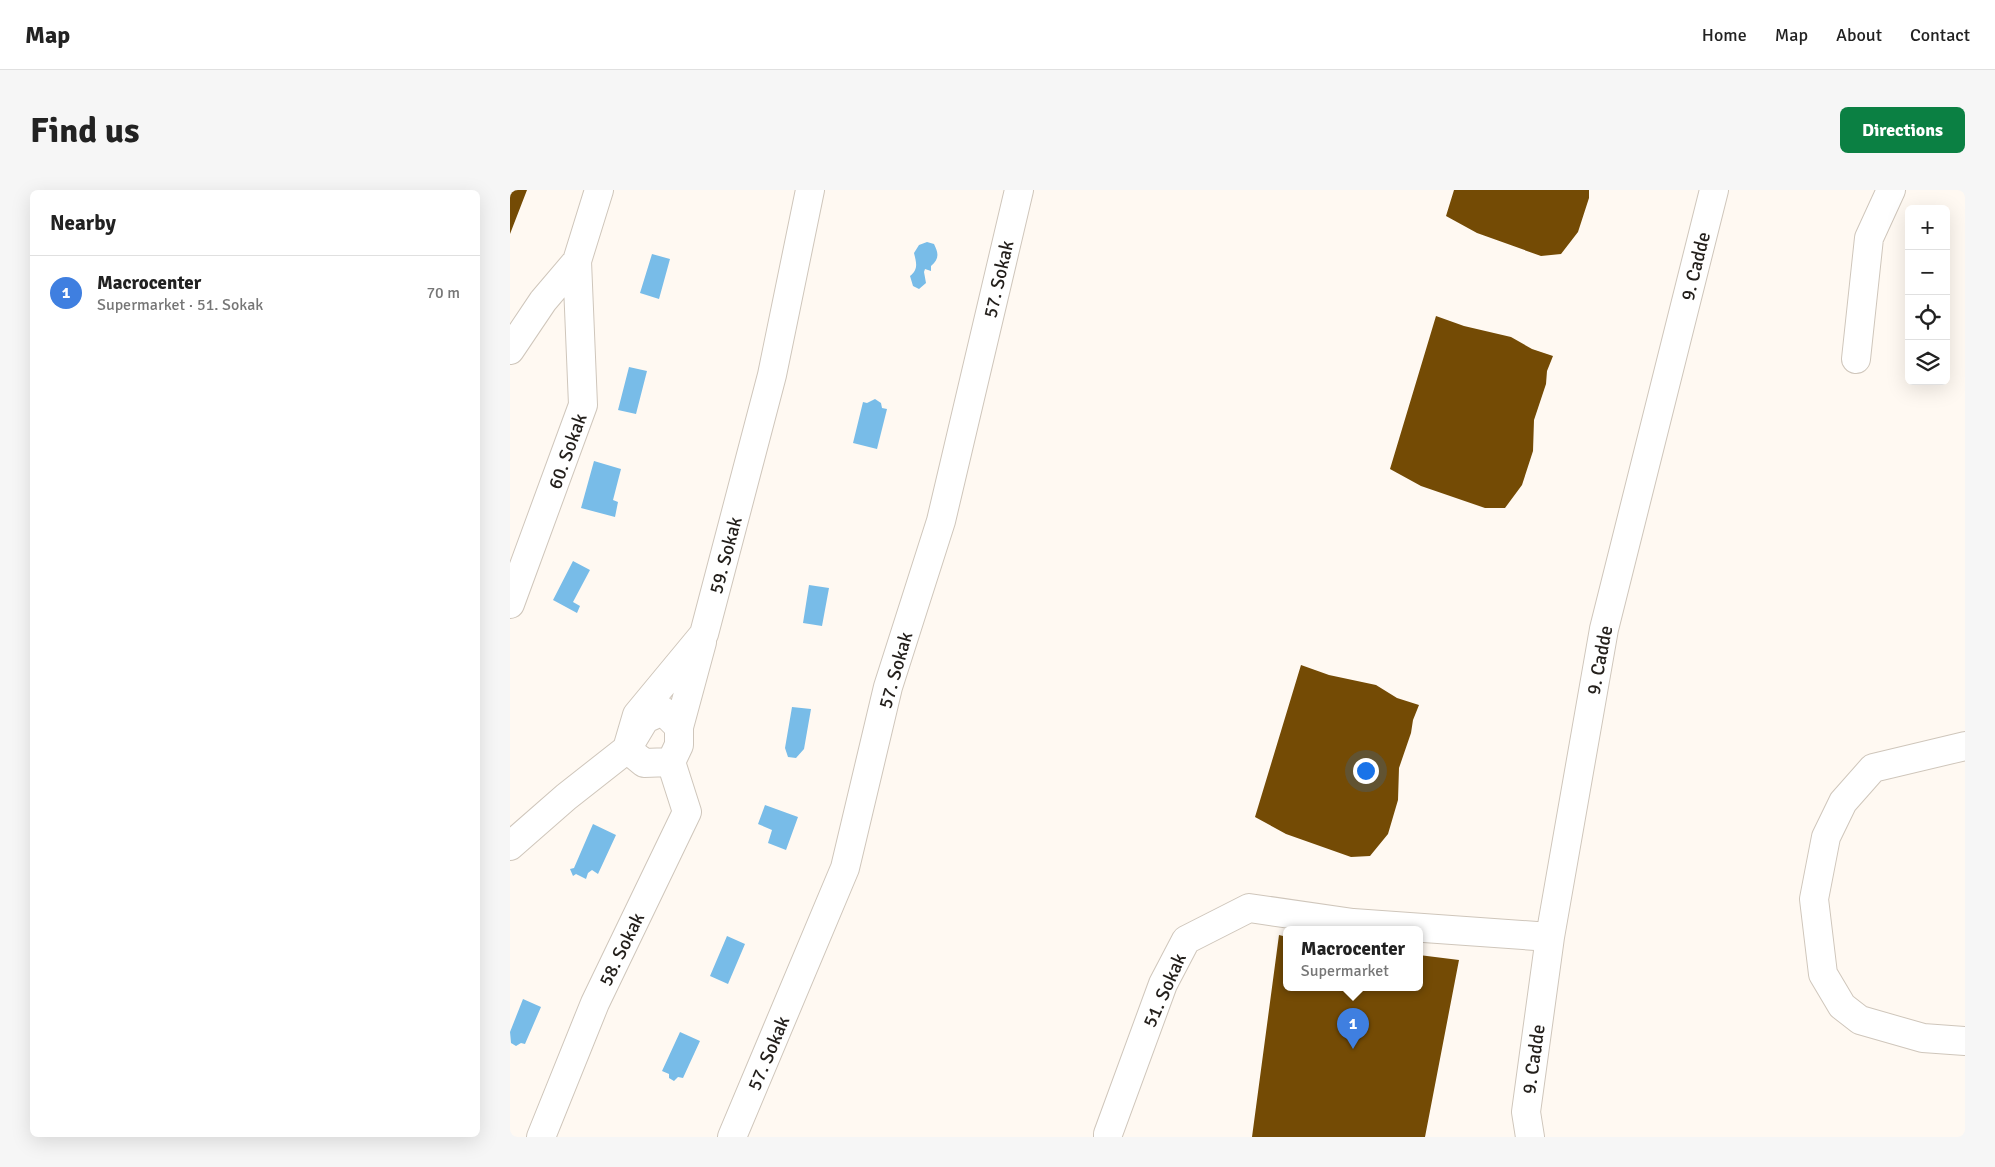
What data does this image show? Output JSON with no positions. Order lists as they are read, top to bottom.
{
  "streets": {
    "street": [
      "9. Cadde",
      "57. Sokak",
      "60. Sokak",
      "59. Sokak",
      "58. Sokak",
      "51. Sokak"
    ]
  },
  "crossings": [
    ["9. Cadde", "51. Sokak"],
    ["59. Sokak", "58. Sokak"]
  ],
  "page": {
    "header": "Map",
    "nav": [
      "Home",
      "Map",
      "About",
      "Contact"
    ],
    "buttons": "Directions",
    "title": "Find us",
    "heading": "Nearby",
    "map_buttons": ["+", "−"],
    "list": [
      {
        "mark": "1",
        "name": "Macrocenter",
        "note": "Supermarket · 51. Sokak",
        "value": "70 m"
      }
    ],
    "popup": ["Macrocenter", "Supermarket"],
    "pins": "1"
  }
}
